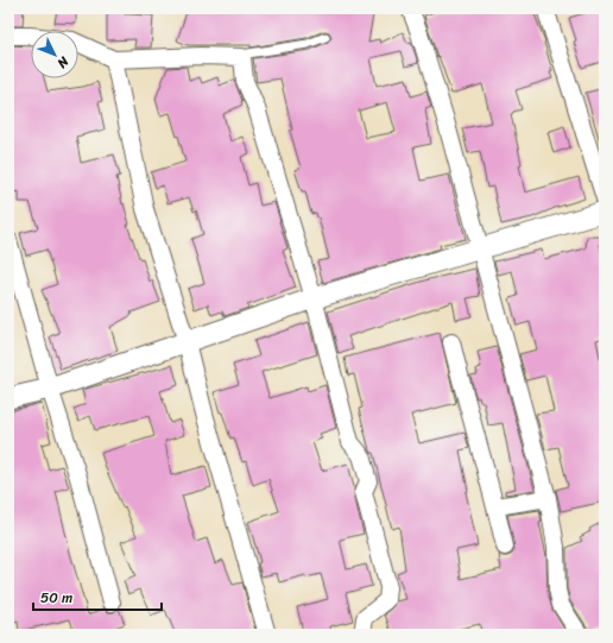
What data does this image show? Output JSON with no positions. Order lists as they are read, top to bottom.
{
  "scale_bar": "50 m",
  "north": "bottom right"
}
